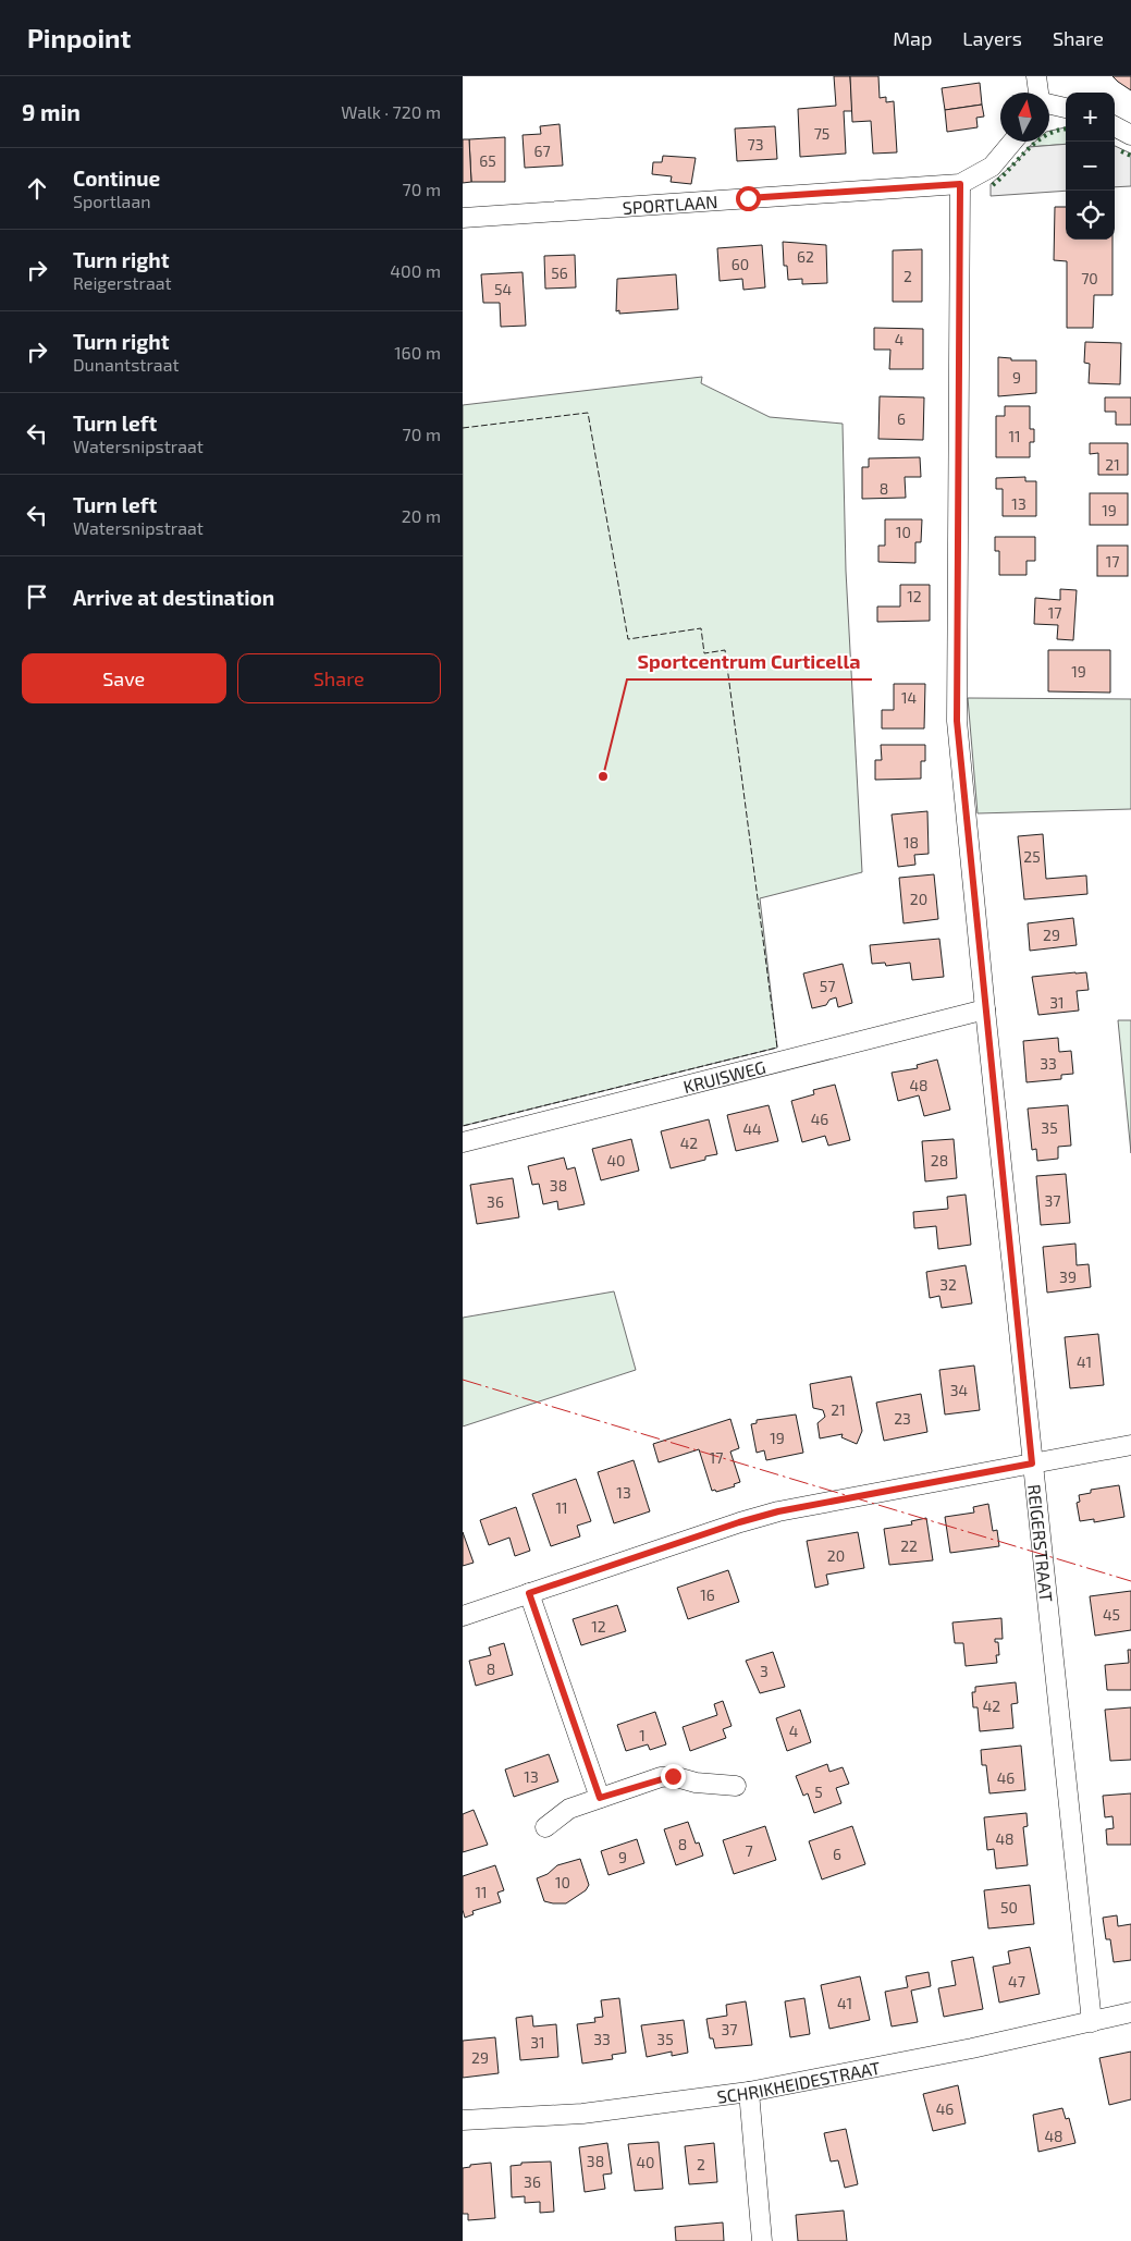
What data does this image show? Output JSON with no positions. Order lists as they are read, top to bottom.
{
  "streets": {
    "street": [
      "SPORTLAAN",
      "KRUISWEG",
      "REIGERSTRAAT",
      "SCHRIKHEIDESTRAAT"
    ]
  },
  "crossings": [
    ["SPORTLAAN", "REIGERSTRAAT"],
    ["KRUISWEG", "REIGERSTRAAT"],
    ["REIGERSTRAAT", "SCHRIKHEIDESTRAAT"]
  ],
  "places": ["Sportcentrum Curticella"],
  "house_numbers": [
    "75",
    "73",
    "67",
    "65",
    "62",
    "60",
    "56",
    "2",
    "70",
    "54",
    "4",
    "9",
    "6",
    "11",
    "21",
    "8",
    "13",
    "19",
    "10",
    "17",
    "12",
    "17",
    "19",
    "14",
    "18",
    "25",
    "20",
    "29",
    "57",
    "31",
    "33",
    "48",
    "46",
    "35",
    "44",
    "42",
    "40",
    "28",
    "38",
    "37",
    "36",
    "39",
    "32",
    "41",
    "34",
    "21",
    "23",
    "19",
    "17",
    "13",
    "11",
    "22",
    "20",
    "16",
    "45",
    "12",
    "8",
    "3",
    "42",
    "4",
    "1",
    "13",
    "46",
    "5",
    "48",
    "8",
    "7",
    "6",
    "9",
    "10",
    "11",
    "50",
    "47",
    "41",
    "37",
    "33",
    "35",
    "31",
    "29",
    "46",
    "48",
    "38",
    "40",
    "2",
    "36"
  ],
  "north": "top",
  "page": {
    "header": "Pinpoint",
    "nav": ["Map", "Layers", "Share"],
    "heading": ["9 min", "Walk · 720 m"],
    "map_buttons": ["+", "−"],
    "list": [
      ["Continue", "Sportlaan", "70 m"],
      ["Turn right", "Reigerstraat", "400 m"],
      ["Turn right", "Dunantstraat", "160 m"],
      ["Turn left", "Watersnipstraat", "70 m"],
      ["Turn left", "Watersnipstraat", "20 m"],
      "Arrive at destination"
    ],
    "buttons": ["Save", "Share"]
  }
}
